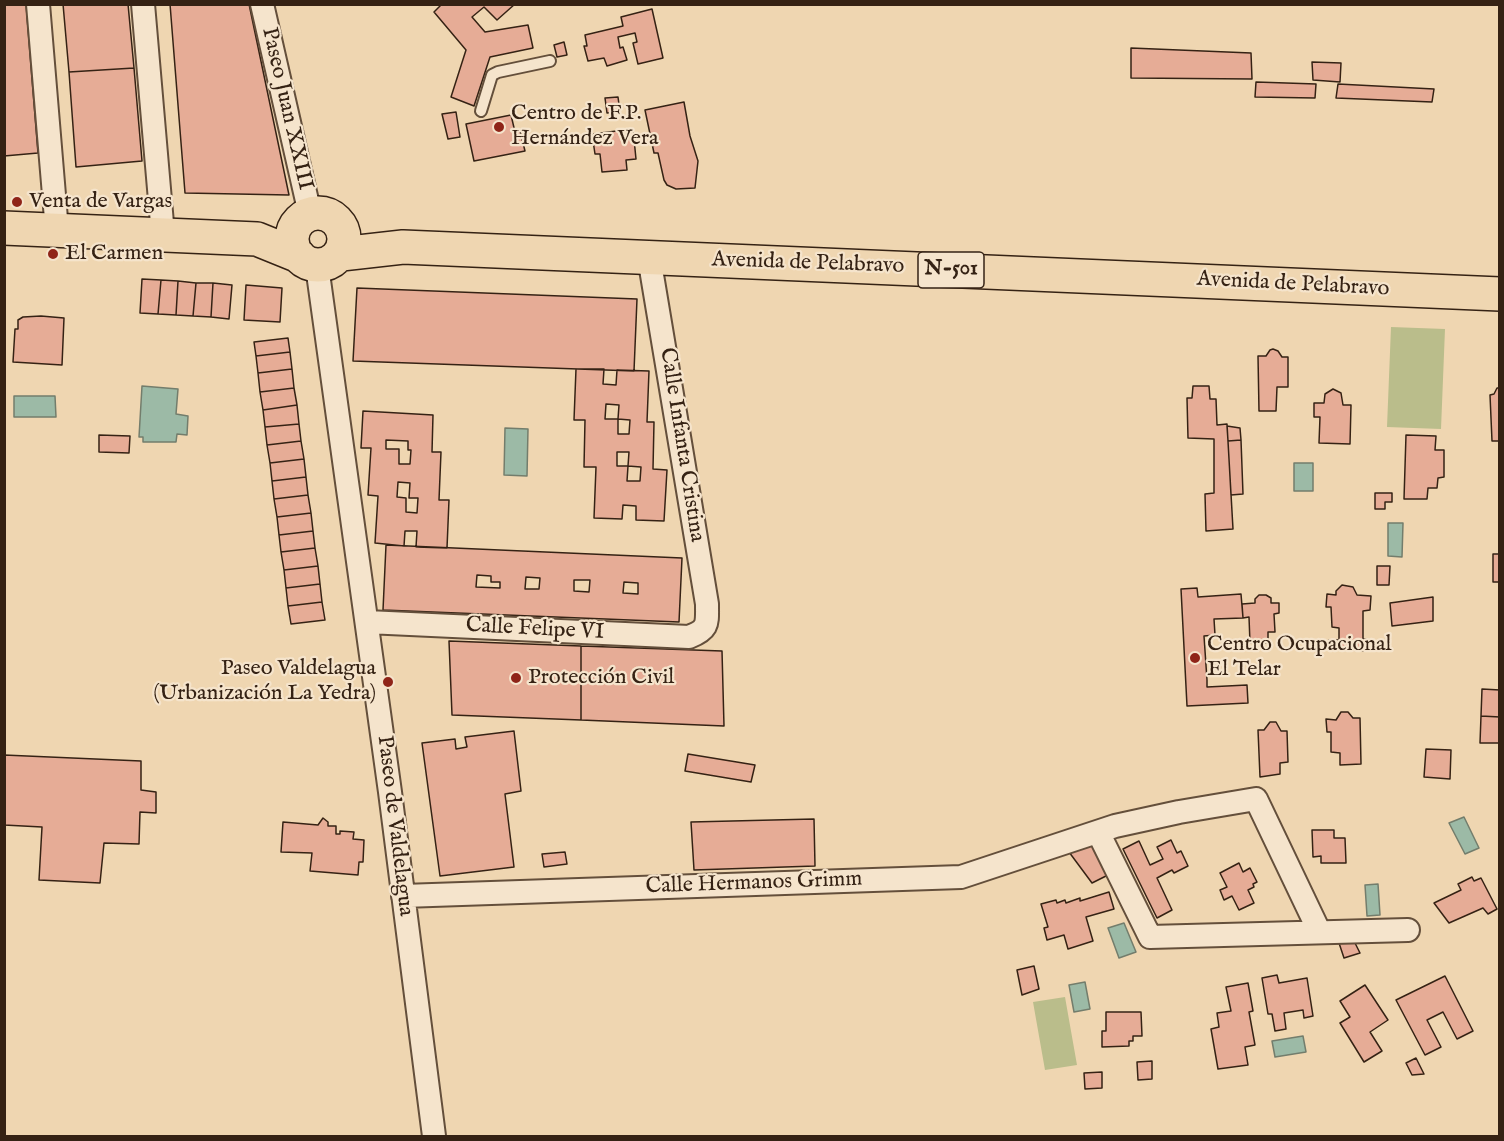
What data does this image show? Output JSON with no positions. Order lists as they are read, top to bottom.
{
  "streets": {
    "highway": ["Avenida de Pelabravo", "N-501"],
    "street": [
      "Paseo Juan XXIII",
      "Calle Infanta Cristina",
      "Calle Felipe VI",
      "Paseo de Valdelagua",
      "Calle Hermanos Grimm"
    ]
  },
  "crossings": [
    ["Paseo Juan XXIII", "N-501"],
    ["Avenida de Pelabravo", "N-501"],
    ["Avenida de Pelabravo", "Calle Infanta Cristina"],
    ["Avenida de Pelabravo", "Paseo de Valdelagua"],
    ["N-501", "Paseo de Valdelagua"],
    ["Calle Infanta Cristina", "Calle Felipe VI"],
    ["Calle Felipe VI", "Paseo de Valdelagua"],
    ["Paseo de Valdelagua", "Calle Hermanos Grimm"]
  ],
  "places": [
    "Centro de F.P. Hernández Vera",
    "Venta de Vargas",
    "El Carmen",
    "Centro Ocupacional El Telar",
    "Protección Civil",
    "Paseo Valdelagua (Urbanización La Yedra)"
  ]
}
